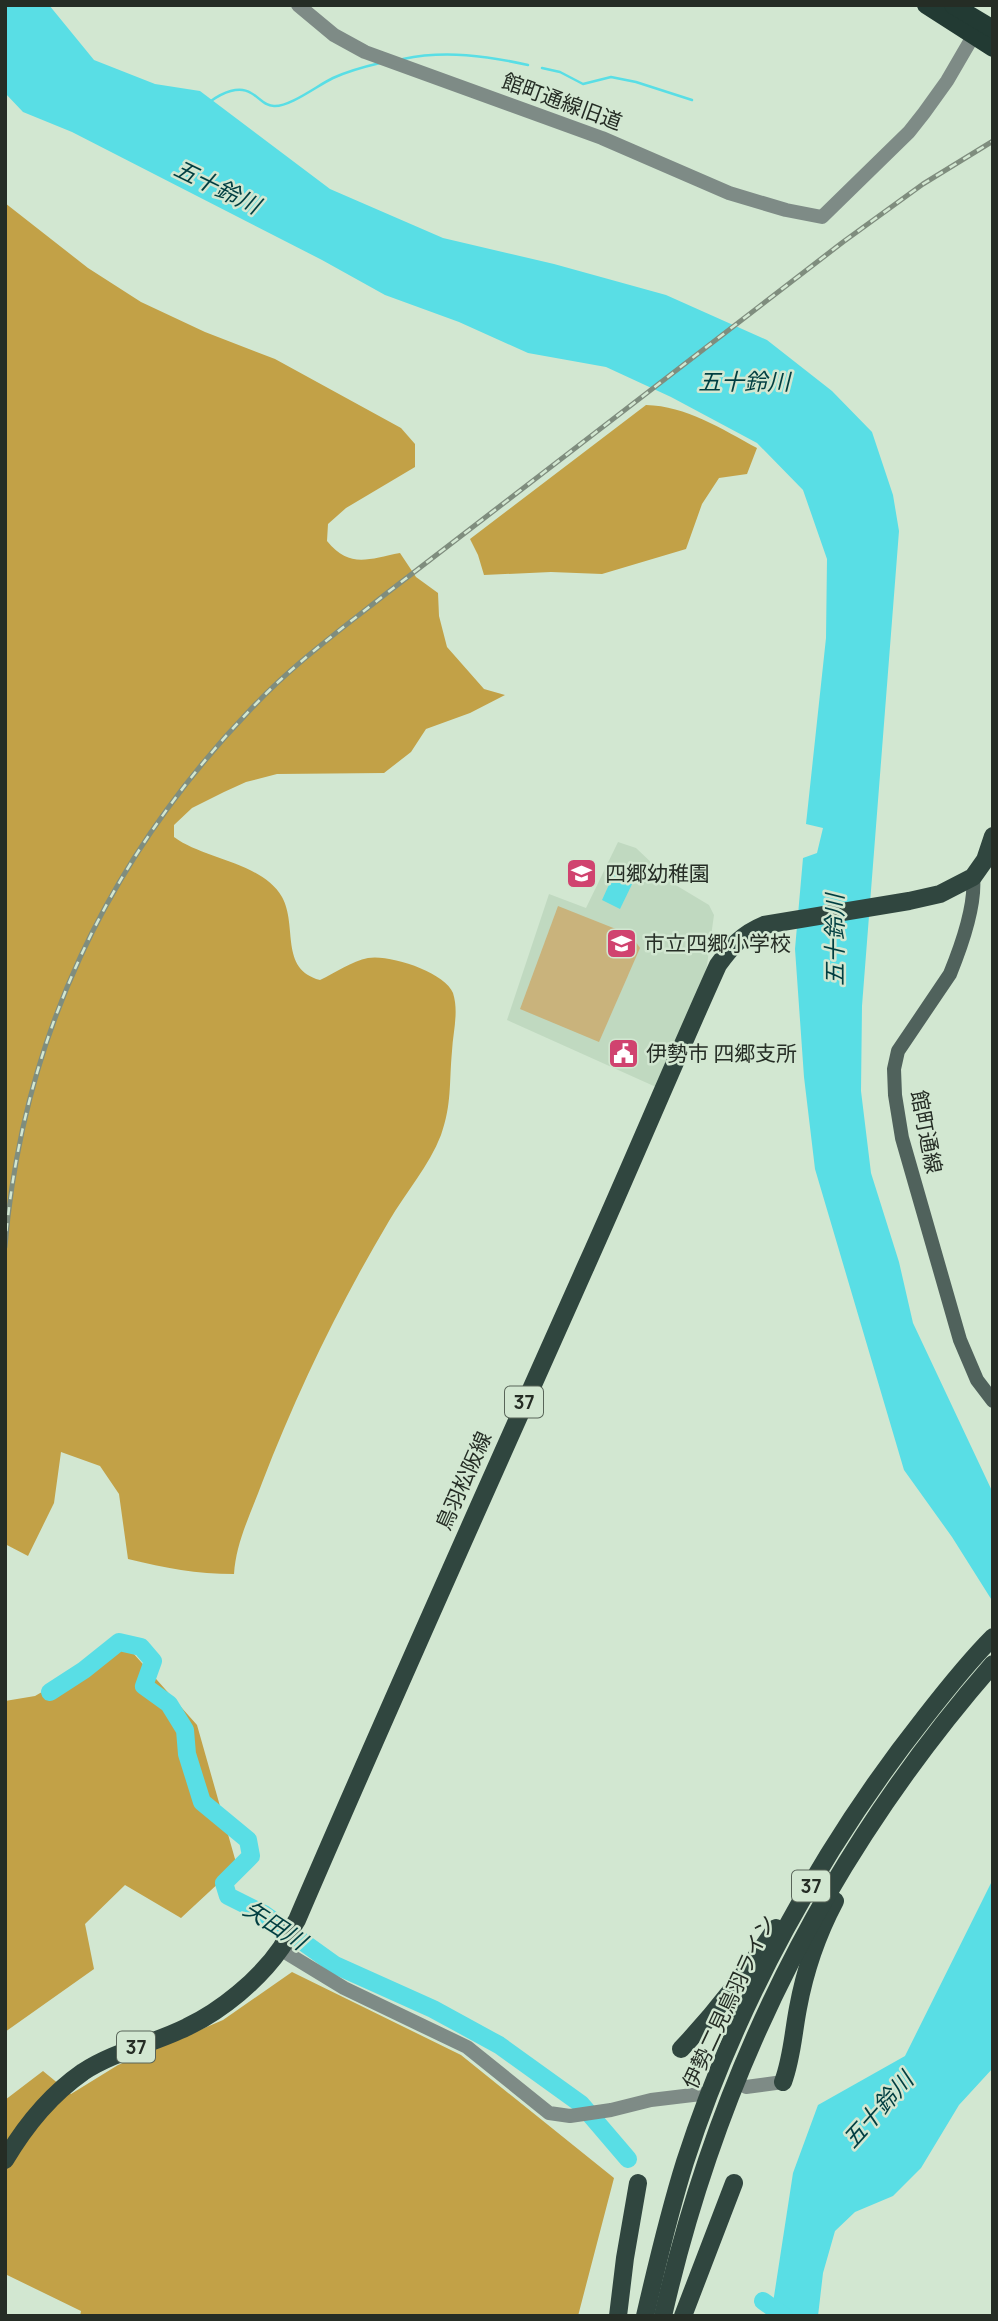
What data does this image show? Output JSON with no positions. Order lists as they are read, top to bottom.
{
  "streets": {
    "main road": [
      "館町通線",
      "37",
      "鳥羽松阪線",
      "伊勢二見鳥羽ライン"
    ],
    "street": ["館町通線旧道"]
  },
  "crossings": [
    ["館町通線", "鳥羽松阪線"]
  ],
  "water": ["五十鈴川", "矢田川"],
  "places": {
    "school or university": ["四郷幼稚園", "市立四郷小学校"],
    "public building": ["伊勢市 四郷支所"]
  }
}
